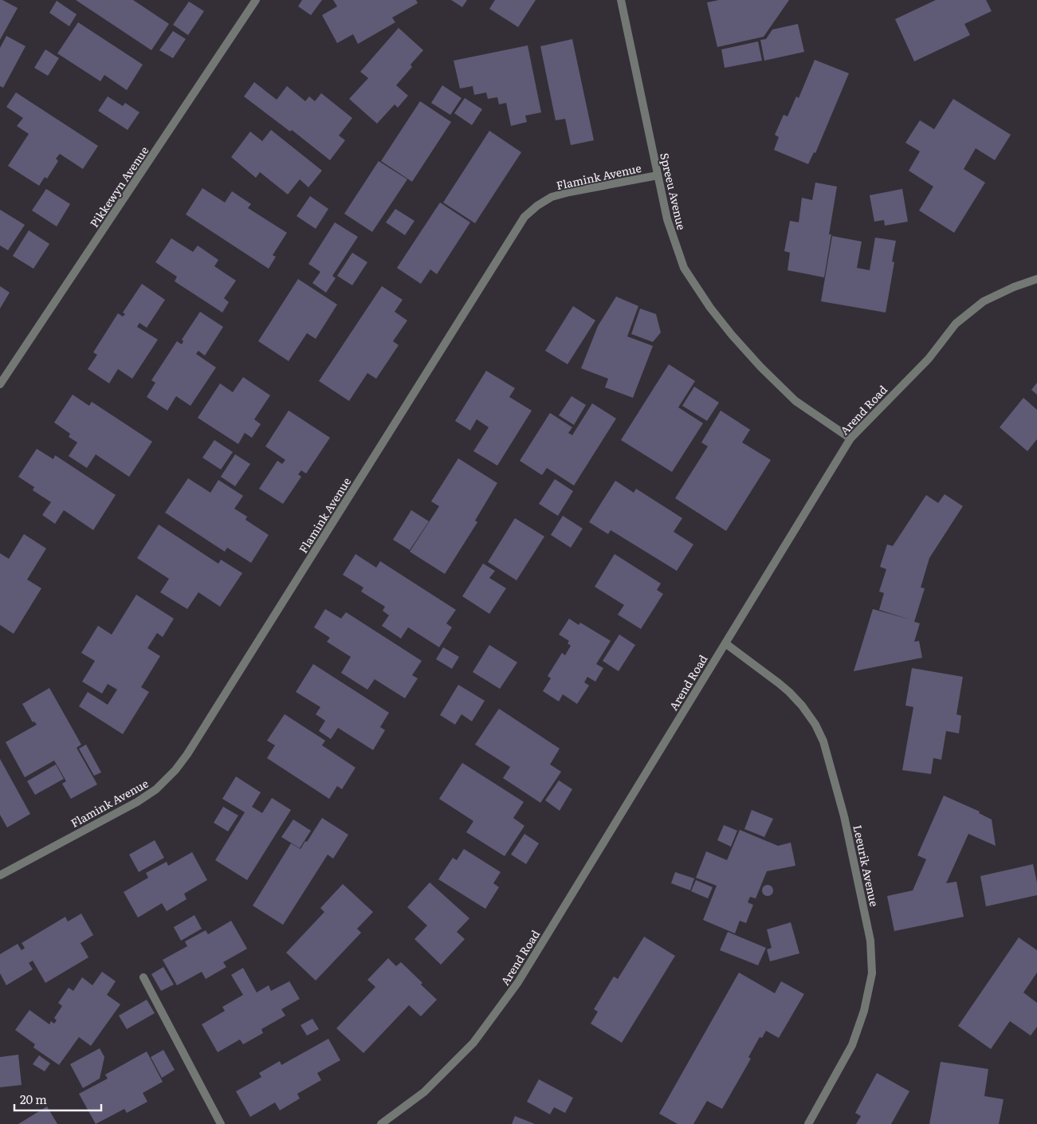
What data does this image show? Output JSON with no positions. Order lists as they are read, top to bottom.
{
  "streets": {
    "street": [
      "Flamink Avenue",
      "Pikkewyn Avenue",
      "Spreeu Avenue",
      "Arend Road",
      "Leeurik Avenue"
    ]
  },
  "crossings": [
    ["Flamink Avenue", "Spreeu Avenue"],
    ["Spreeu Avenue", "Arend Road"],
    ["Arend Road", "Leeurik Avenue"]
  ],
  "scale_bar": "20 m"
}
